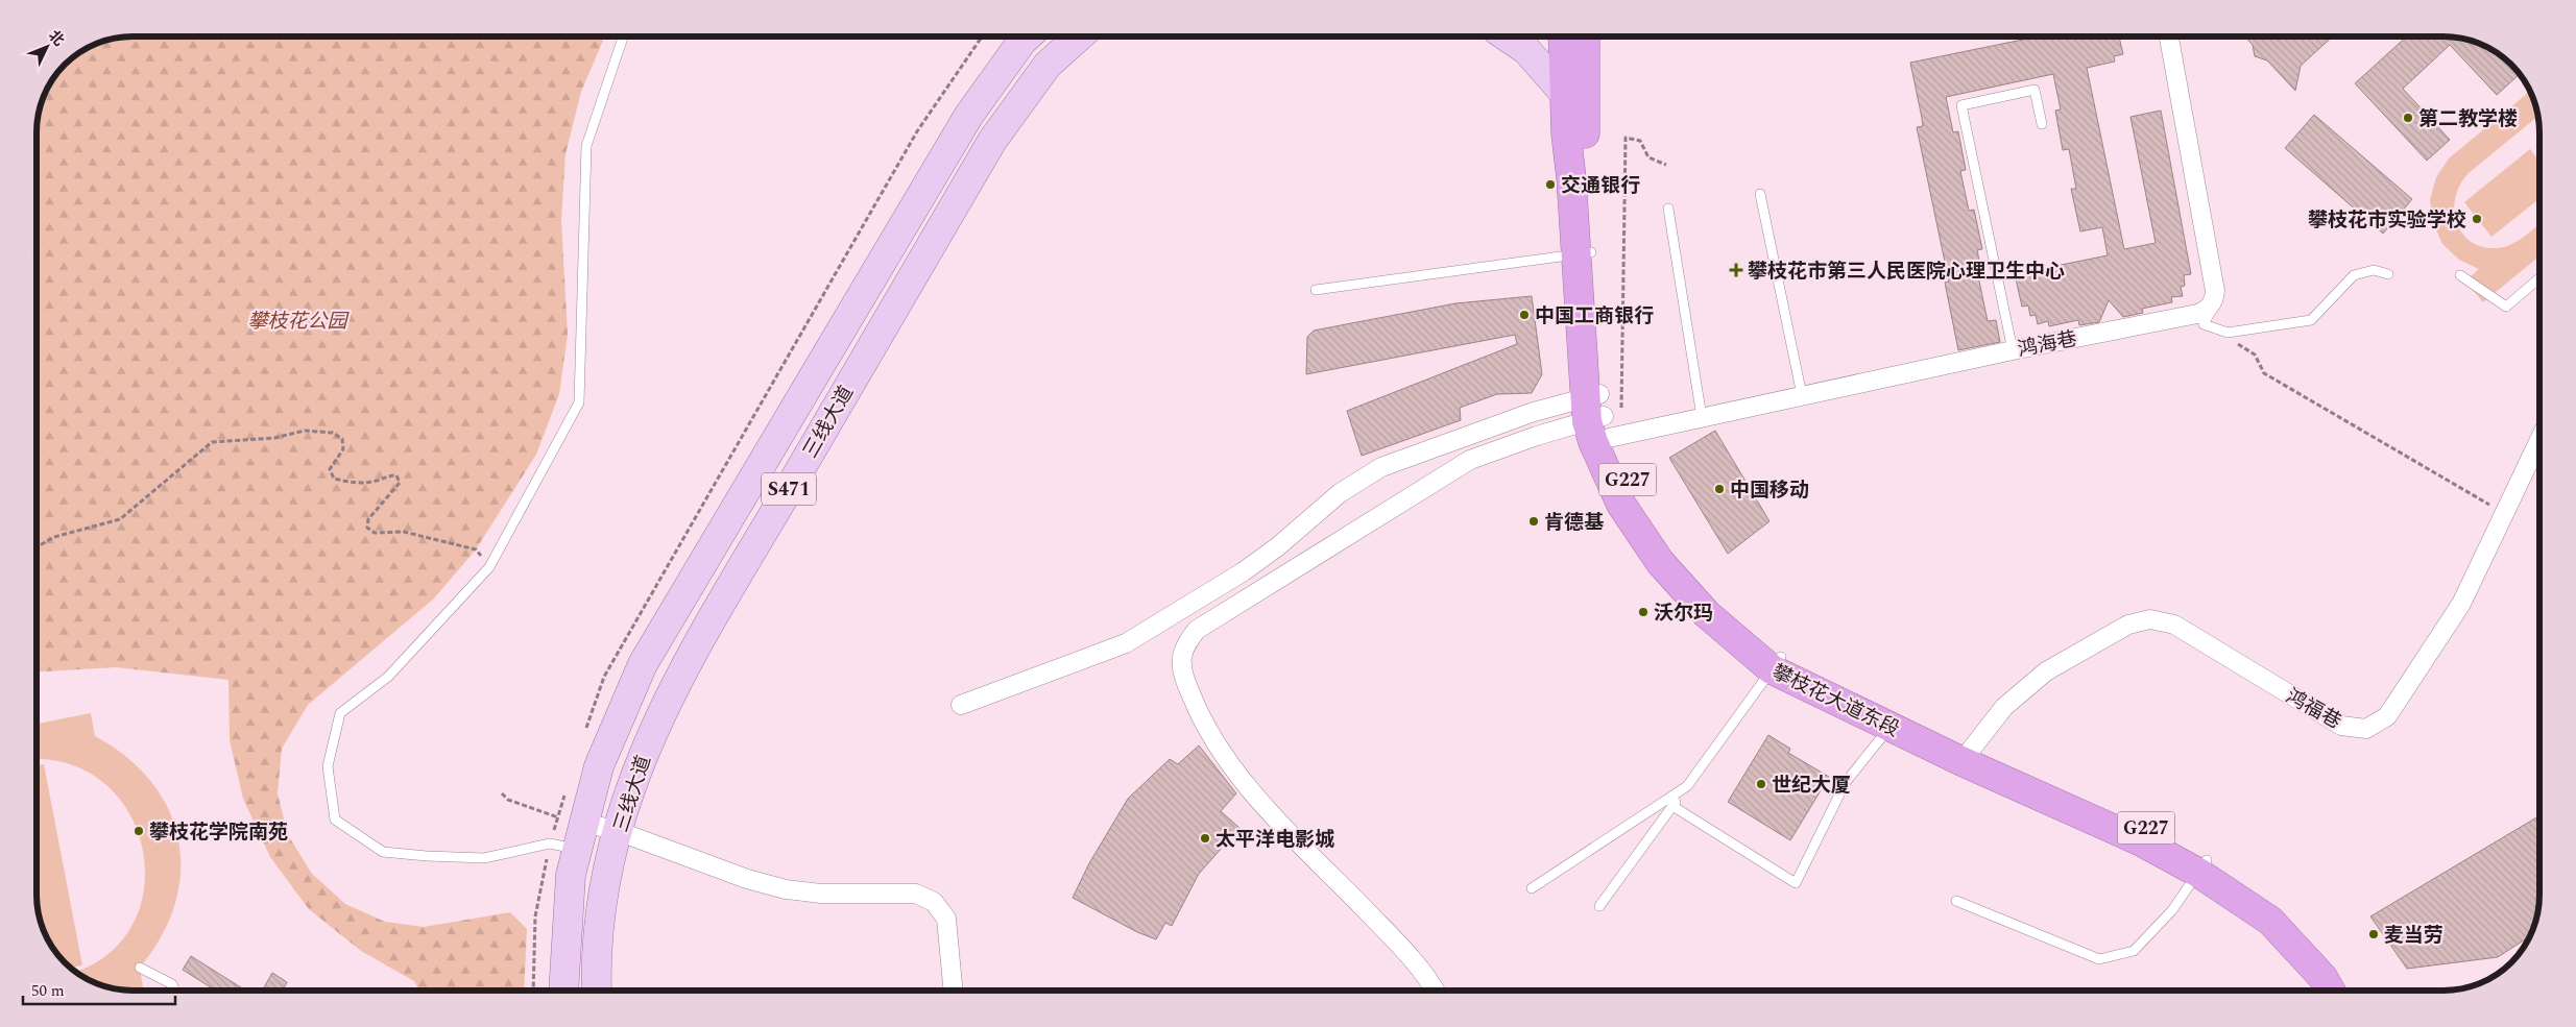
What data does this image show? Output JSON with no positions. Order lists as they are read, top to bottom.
{
  "streets": {
    "highway": ["G227", "攀枝花大道东段"],
    "main road": ["三线大道", "S471"],
    "street": ["鸿海巷", "鸿福巷"]
  },
  "crossings": [
    ["鸿海巷", "攀枝花大道东段"],
    ["攀枝花大道东段", "鸿福巷"]
  ],
  "parks": ["攀枝花公园"],
  "places": {
    "other": [
      "第二教学楼",
      "交通银行",
      "攀枝花市实验学校",
      "中国工商银行",
      "中国移动",
      "肯德基",
      "沃尔玛",
      "世纪大厦",
      "攀枝花学院南苑",
      "太平洋电影城",
      "麦当劳"
    ],
    "health": ["攀枝花市第三人民医院心理卫生中心"]
  },
  "scale_bar": "50 m",
  "north": "top right"
}
